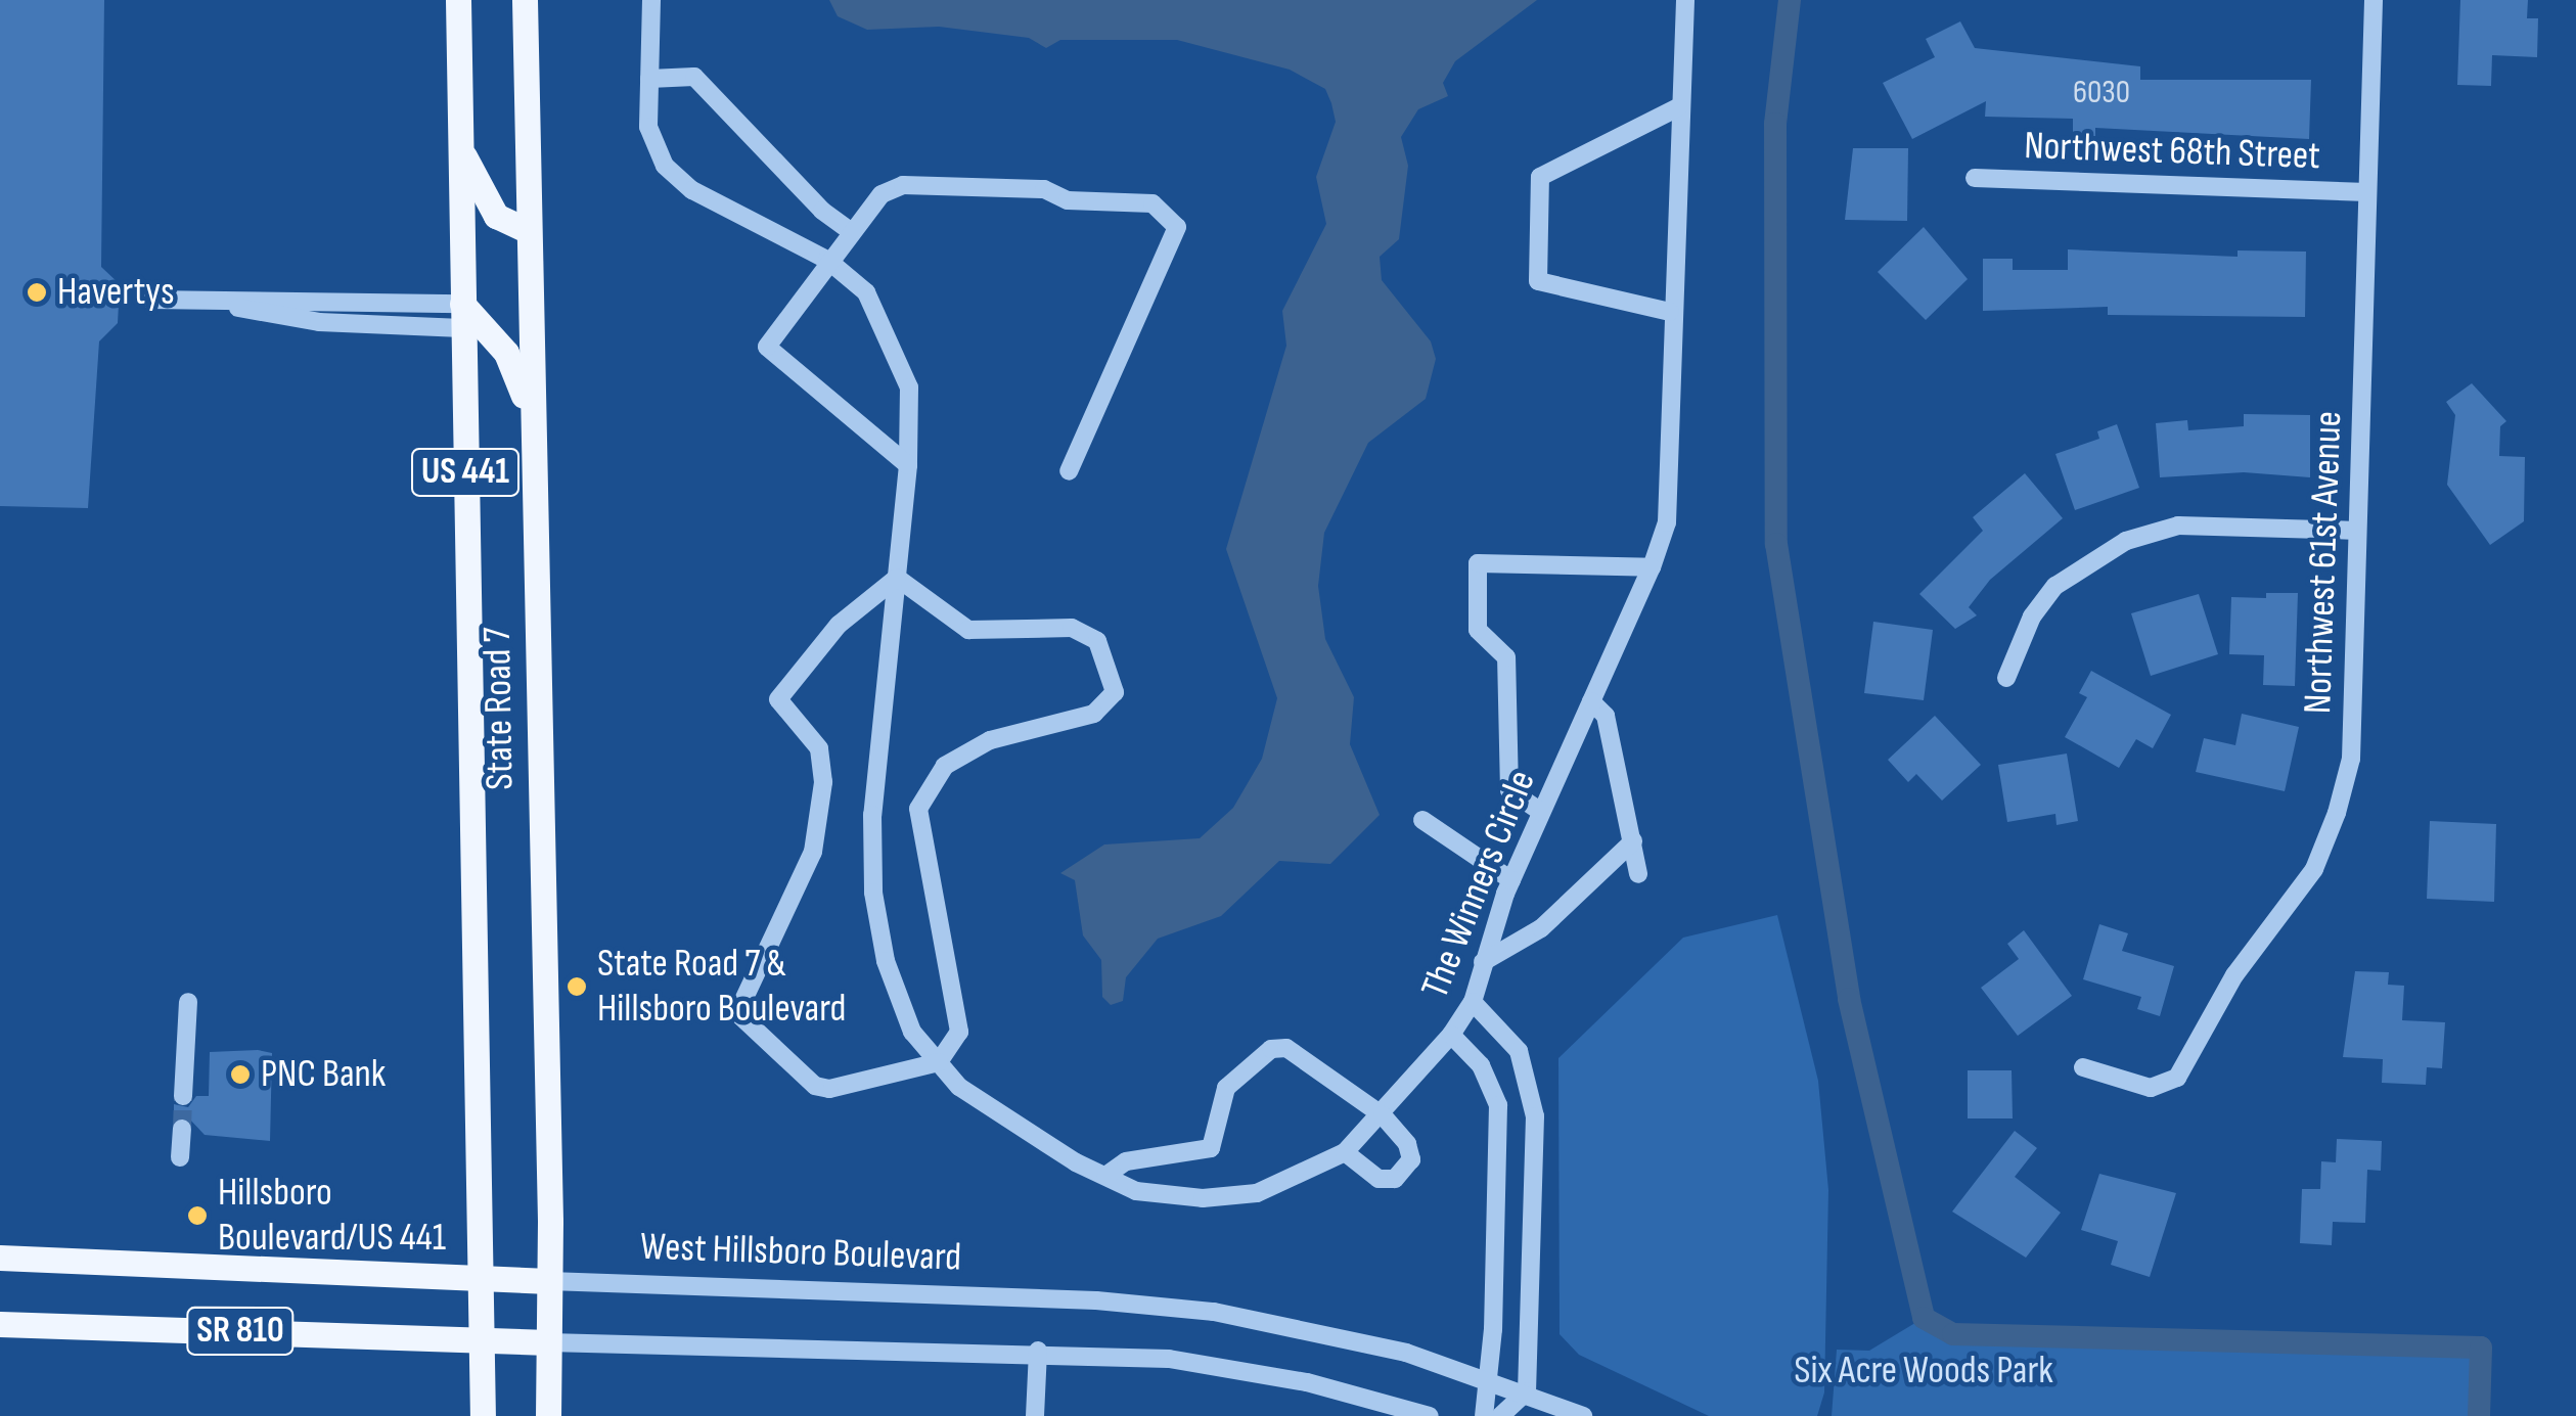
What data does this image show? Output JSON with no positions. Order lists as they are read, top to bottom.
{
  "streets": {
    "main road": [
      "US 441",
      "State Road 7",
      "West Hillsboro Boulevard",
      "SR 810"
    ],
    "street": ["Northwest 68th Street", "Northwest 61st Avenue", "The Winners Circle"]
  },
  "crossings": [
    ["Northwest 68th Street", "Northwest 61st Avenue"],
    ["State Road 7", "West Hillsboro Boulevard"],
    ["State Road 7", "SR 810"]
  ],
  "parks": ["Six Acre Woods Park"],
  "places": [
    "Havertys",
    "State Road 7 & Hillsboro Boulevard",
    "PNC Bank",
    "Hillsboro Boulevard/US 441"
  ],
  "house_numbers": ["6030"]
}
